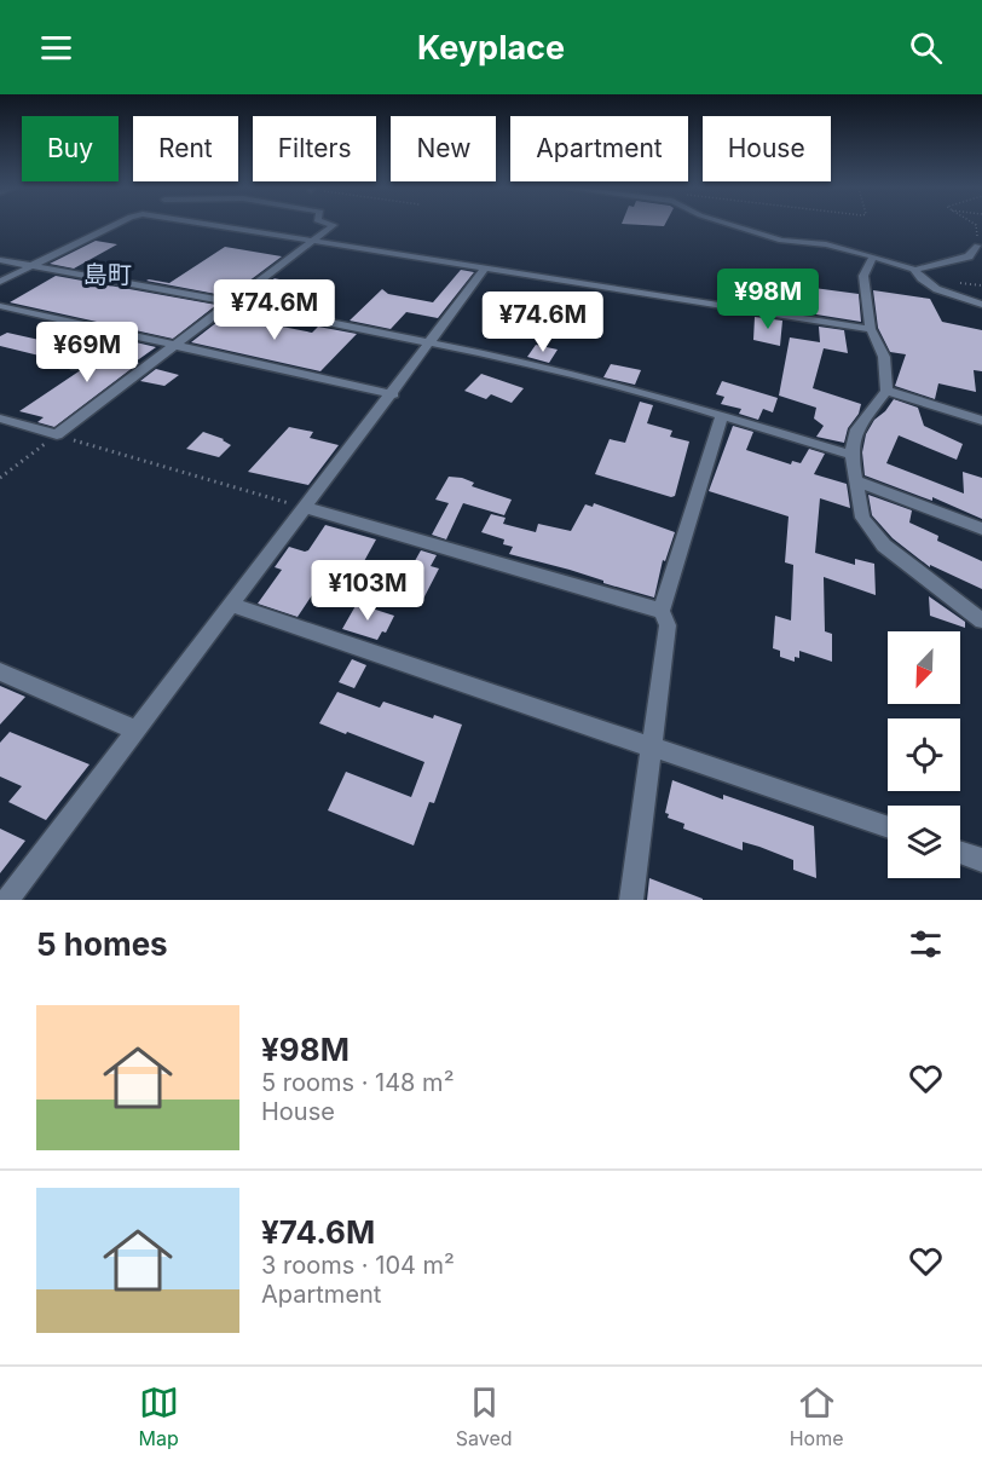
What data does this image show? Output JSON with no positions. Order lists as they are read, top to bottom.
{
  "districts": ["島町"],
  "north": "bottom left",
  "page": {
    "header": "Keyplace",
    "chip": [
      "Buy",
      "Rent",
      "Filters",
      "New",
      "Apartment",
      "House"
    ],
    "price": [
      "¥98M",
      "¥74.6M",
      "¥74.6M",
      "¥69M",
      "¥103M"
    ],
    "heading": "5 homes",
    "list": [
      {
        "name": "¥98M",
        "note": "5 rooms · 148 m² · House"
      },
      {
        "name": "¥74.6M",
        "note": "3 rooms · 104 m² · Apartment"
      }
    ],
    "tabs": ["Map", "Saved", "Home"]
  }
}
